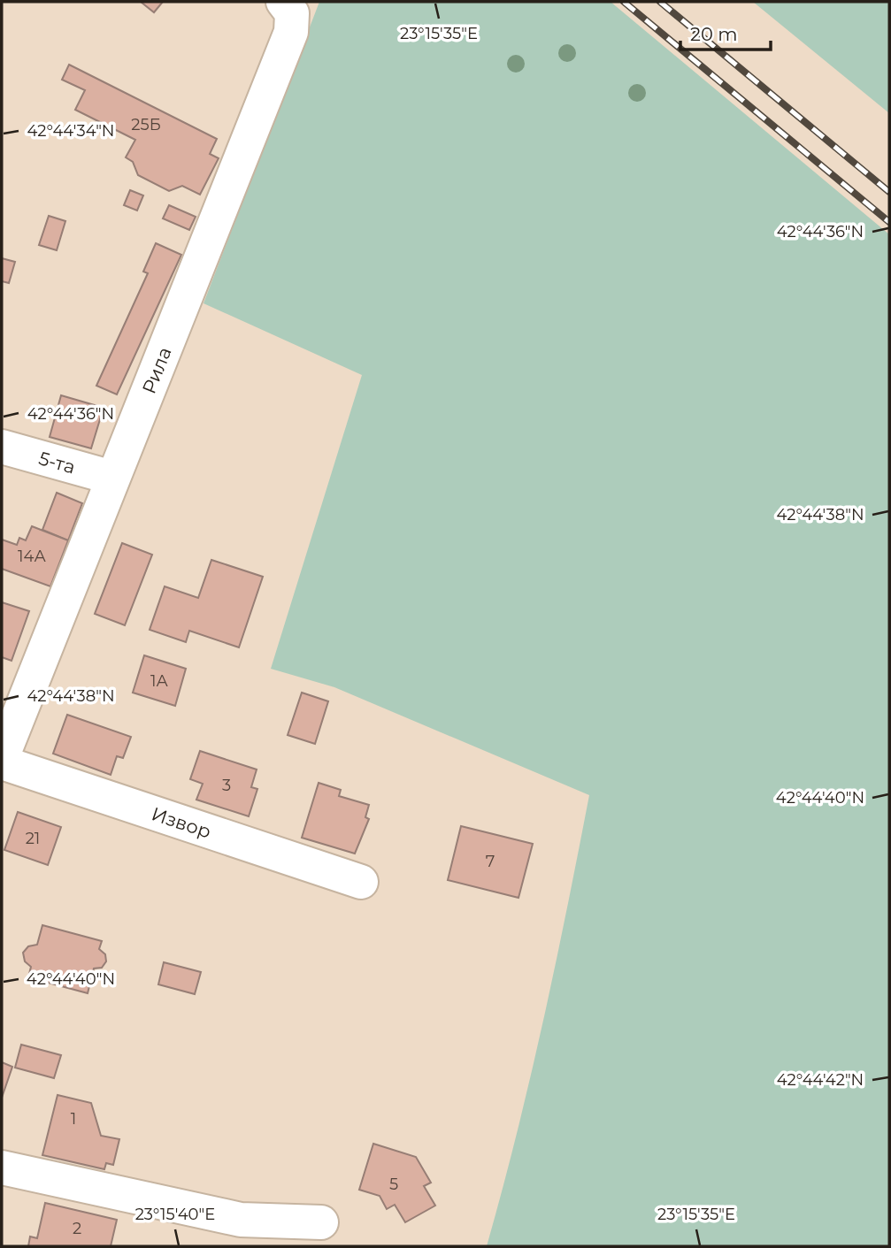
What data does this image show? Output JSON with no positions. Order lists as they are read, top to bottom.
{
  "streets": {
    "street": ["Рила", "5-та", "Извор"]
  },
  "crossings": [
    ["Рила", "5-та"],
    ["Рила", "Извор"]
  ],
  "house_numbers": [
    "25Б",
    "14А",
    "1А",
    "3",
    "21",
    "7",
    "1",
    "5",
    "2"
  ],
  "scale_bar": "20 m",
  "coordinates": [
    "23°15'35\"E",
    "42°44'34\"N",
    "42°44'36\"N",
    "42°44'38\"N",
    "42°44'40\"N",
    "42°44'42\"N",
    "23°15'40\"E"
  ]
}
